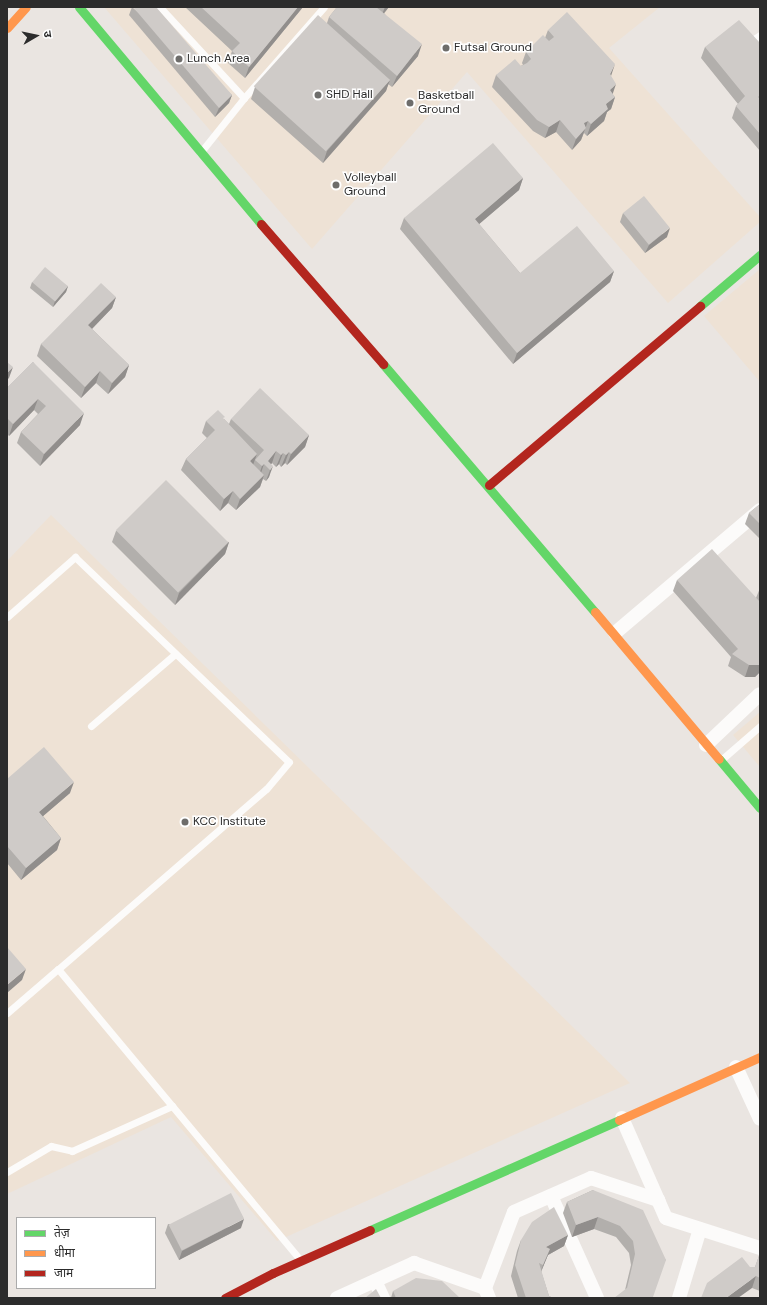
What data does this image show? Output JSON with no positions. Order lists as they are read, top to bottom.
{
  "places": [
    "Futsal Ground",
    "Lunch Area",
    "SHD Hall",
    "Basketball Ground",
    "Volleyball Ground",
    "KCC Institute"
  ],
  "legend": ["तेज़", "धीमा", "जाम"],
  "north": "right"
}
